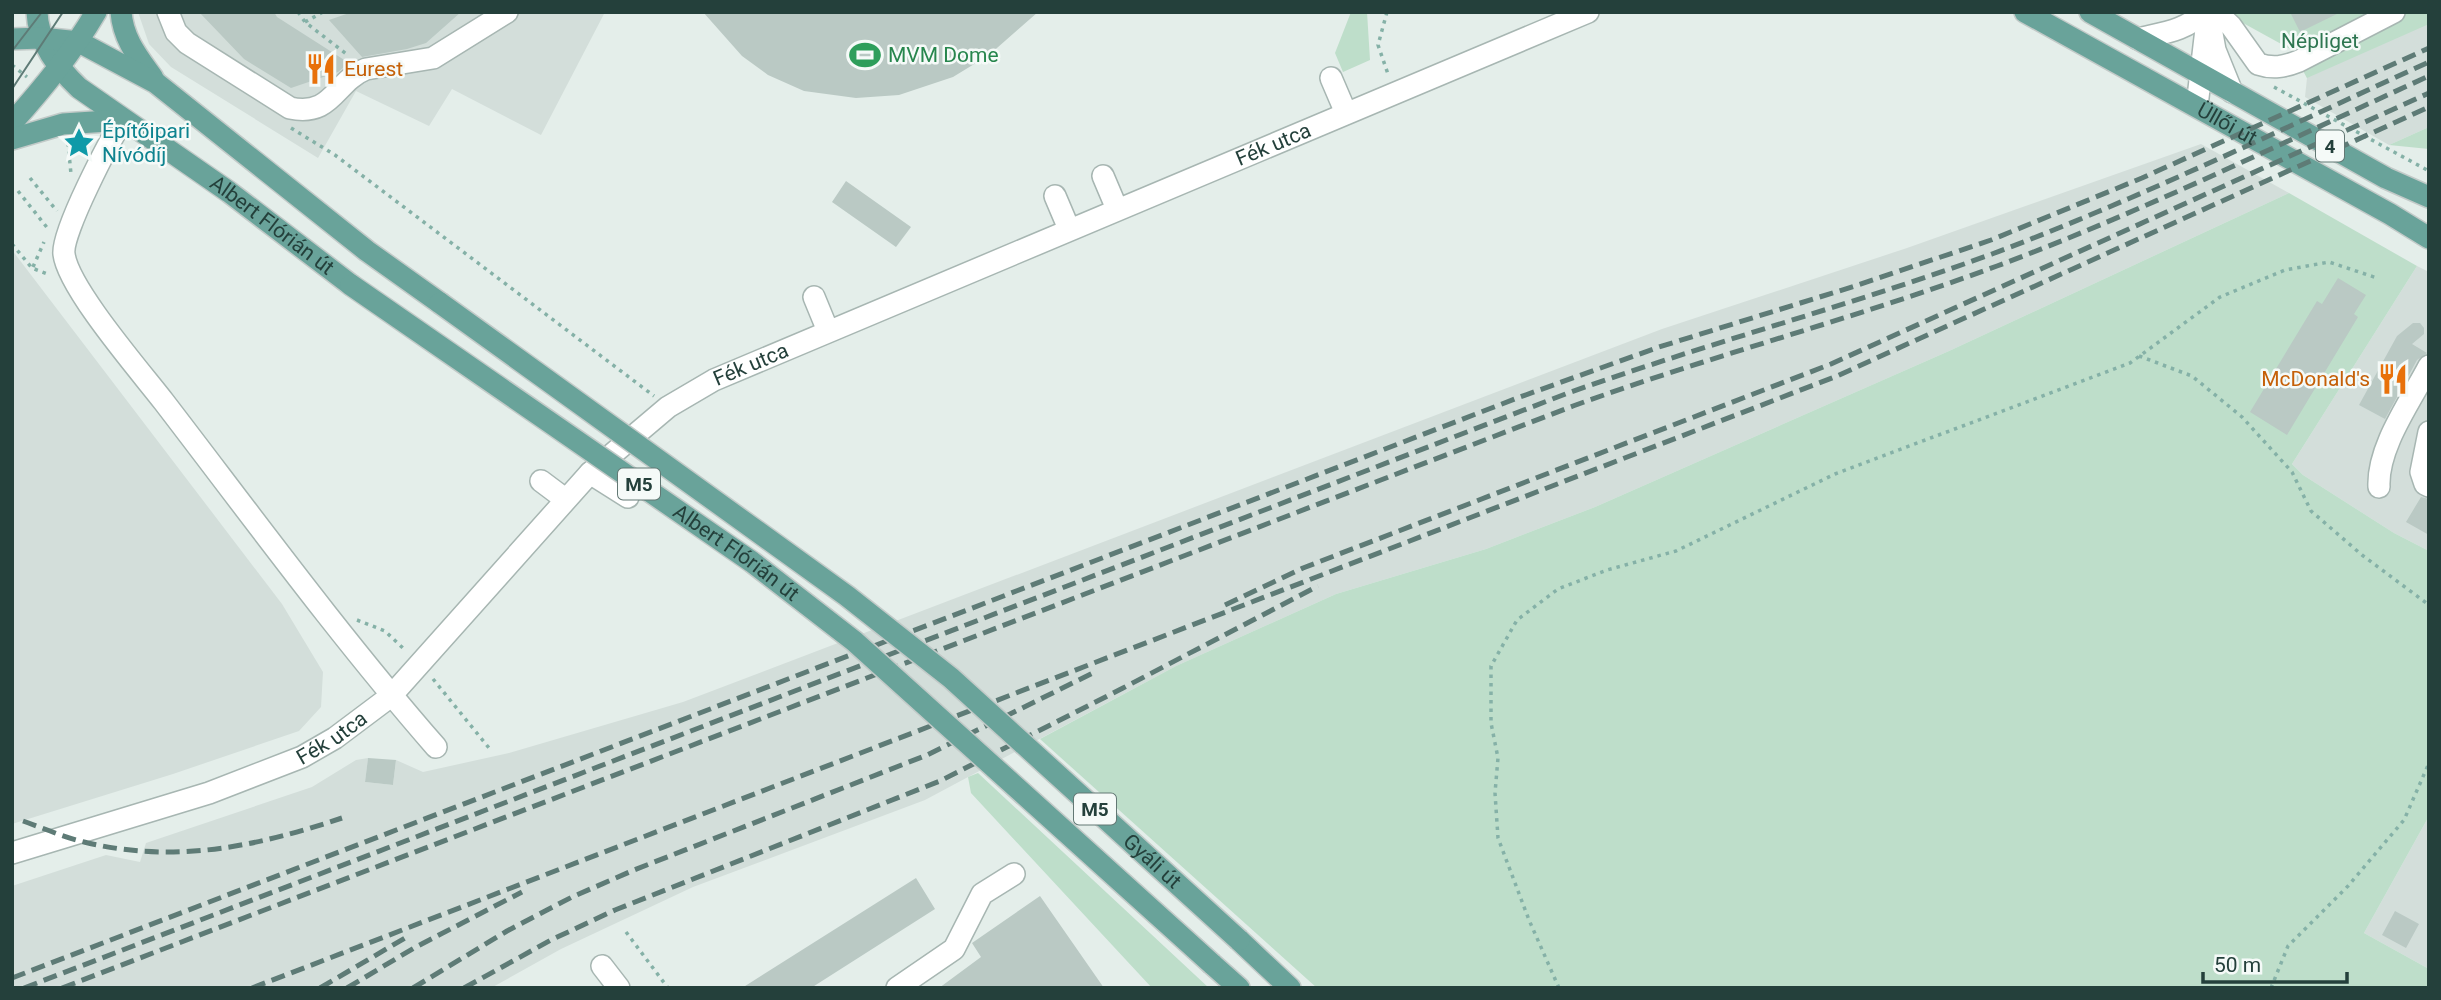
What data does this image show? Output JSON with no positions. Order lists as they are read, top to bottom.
{
  "streets": {
    "main road": [
      "Üllői út",
      "4",
      "Albert Flórián út",
      "M5",
      "Gyáli út"
    ],
    "street": ["Fék utca"]
  },
  "crossings": [
    ["Albert Flórián út", "M5"],
    ["Albert Flórián út", "Gyáli út"]
  ],
  "parks": ["Népliget"],
  "places": {
    "sports": ["MVM Dome"],
    "restaurant": ["Eurest", "McDonald's"],
    "place": ["Építőipari Nívódíj"]
  },
  "scale_bar": "50 m"
}
